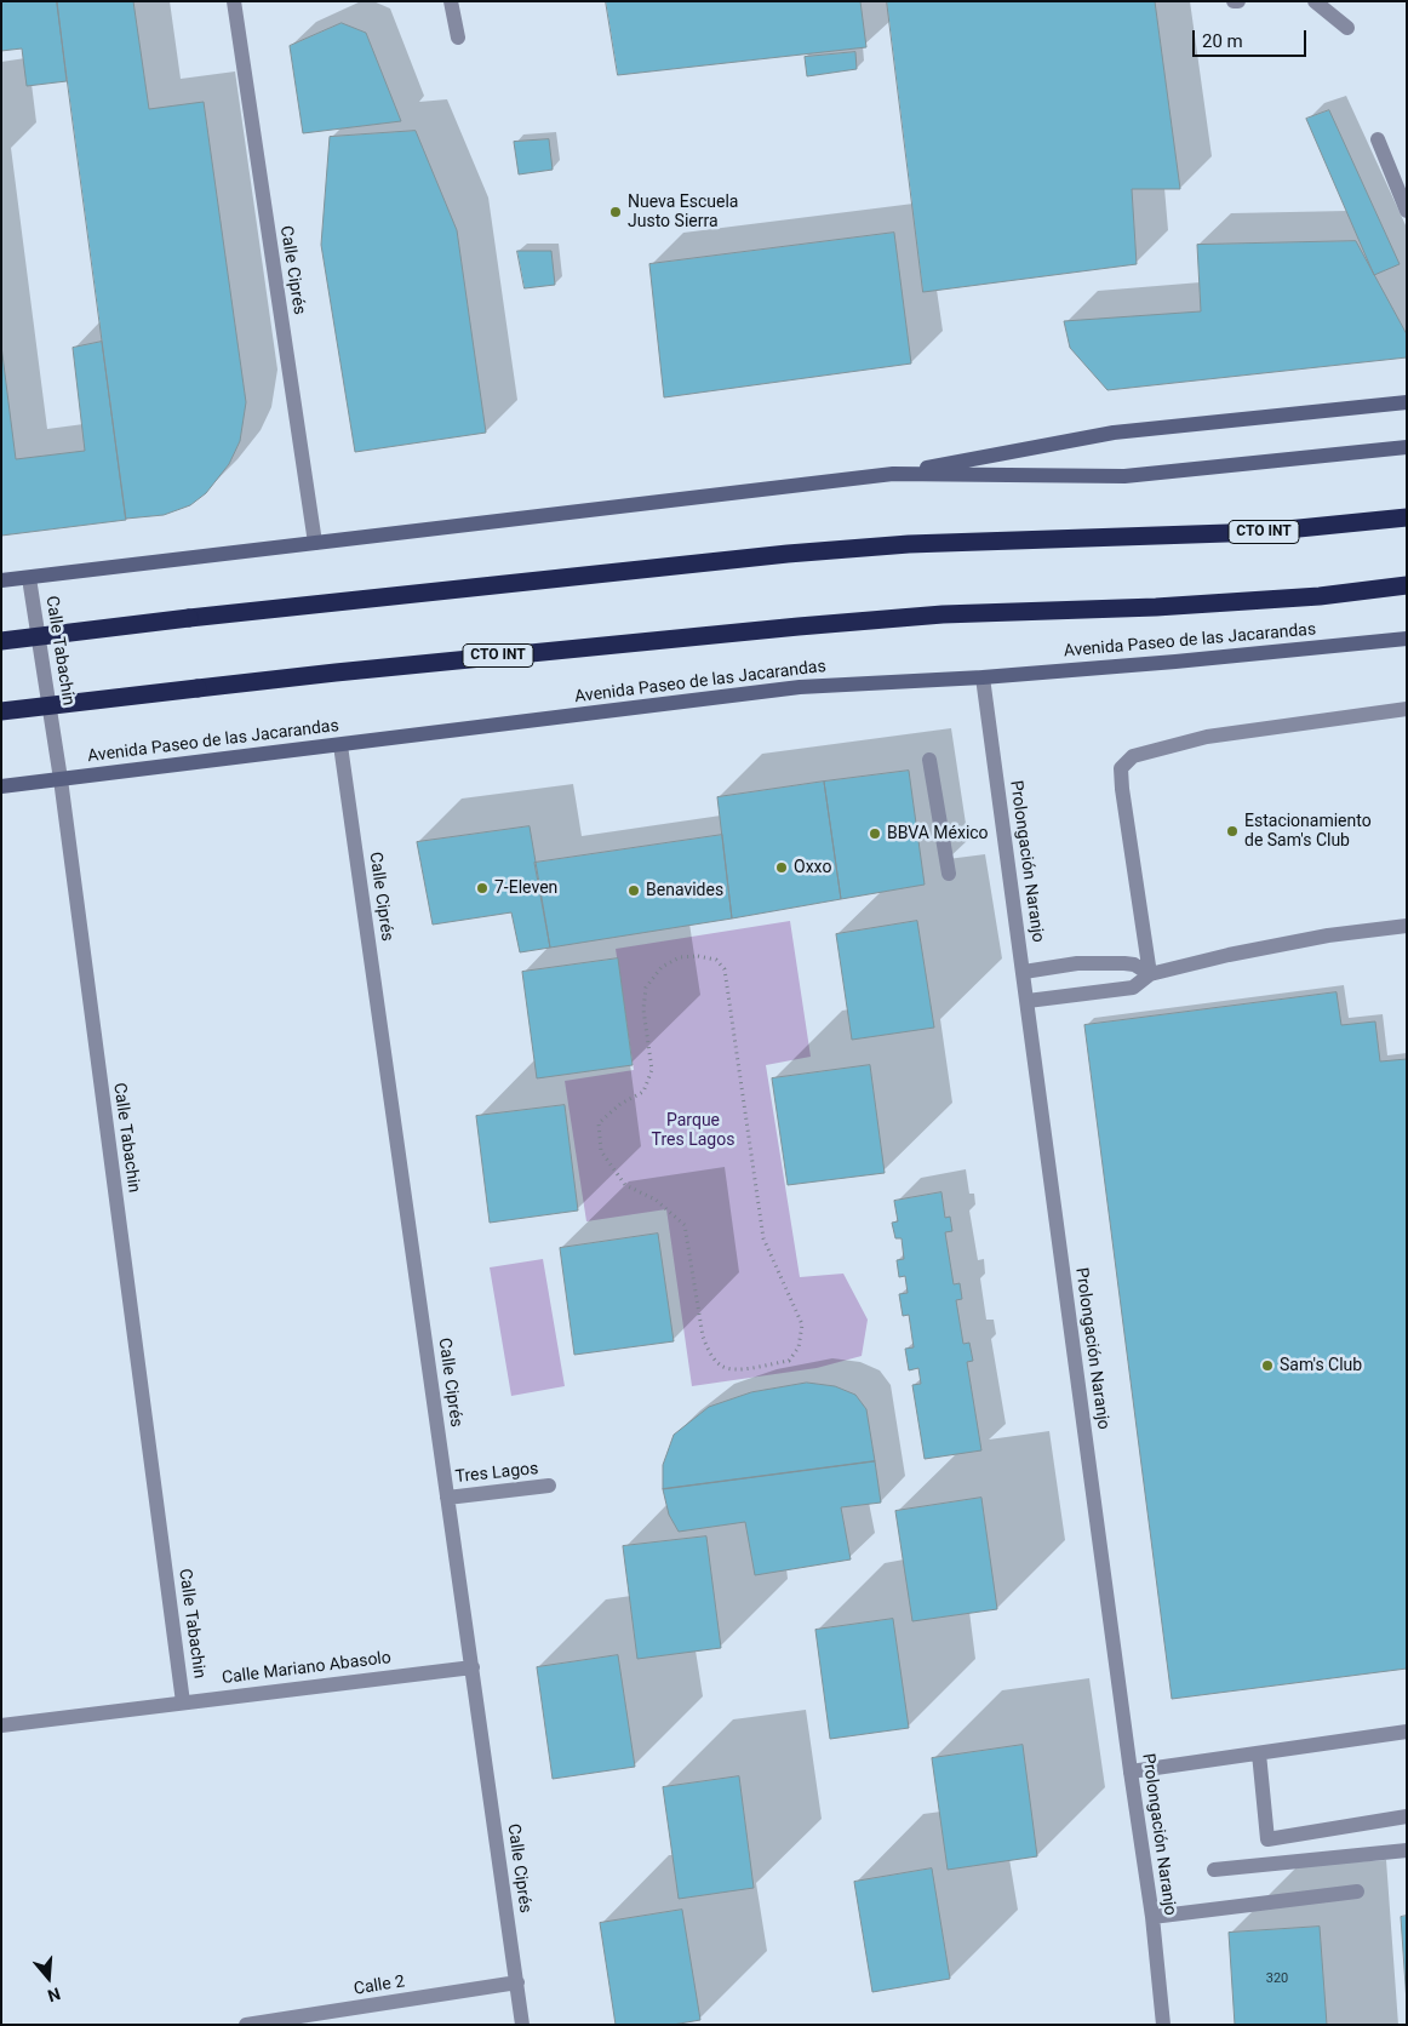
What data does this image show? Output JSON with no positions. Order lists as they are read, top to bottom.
{
  "streets": {
    "highway": ["CTO INT"],
    "main road": ["Avenida Paseo de las Jacarandas"],
    "street": [
      "Calle Ciprés",
      "Calle Tabachin",
      "Prolongación Naranjo",
      "Tres Lagos",
      "Calle Mariano Abasolo",
      "Calle 2"
    ]
  },
  "crossings": [
    ["Calle Ciprés", "Avenida Paseo de las Jacarandas"],
    ["Calle Ciprés", "Tres Lagos"],
    ["Calle Ciprés", "Calle Mariano Abasolo"],
    ["Calle Ciprés", "Calle 2"],
    ["Avenida Paseo de las Jacarandas", "Calle Tabachin"],
    ["Avenida Paseo de las Jacarandas", "Prolongación Naranjo"],
    ["Calle Tabachin", "Calle Mariano Abasolo"]
  ],
  "parks": ["Parque Tres Lagos"],
  "places": [
    "Nueva Escuela Justo Sierra",
    "Estacionamiento de Sam's Club",
    "BBVA México",
    "Oxxo",
    "7-Eleven",
    "Benavides",
    "Sam's Club"
  ],
  "house_numbers": ["320"],
  "scale_bar": "20 m",
  "north": "bottom"
}
